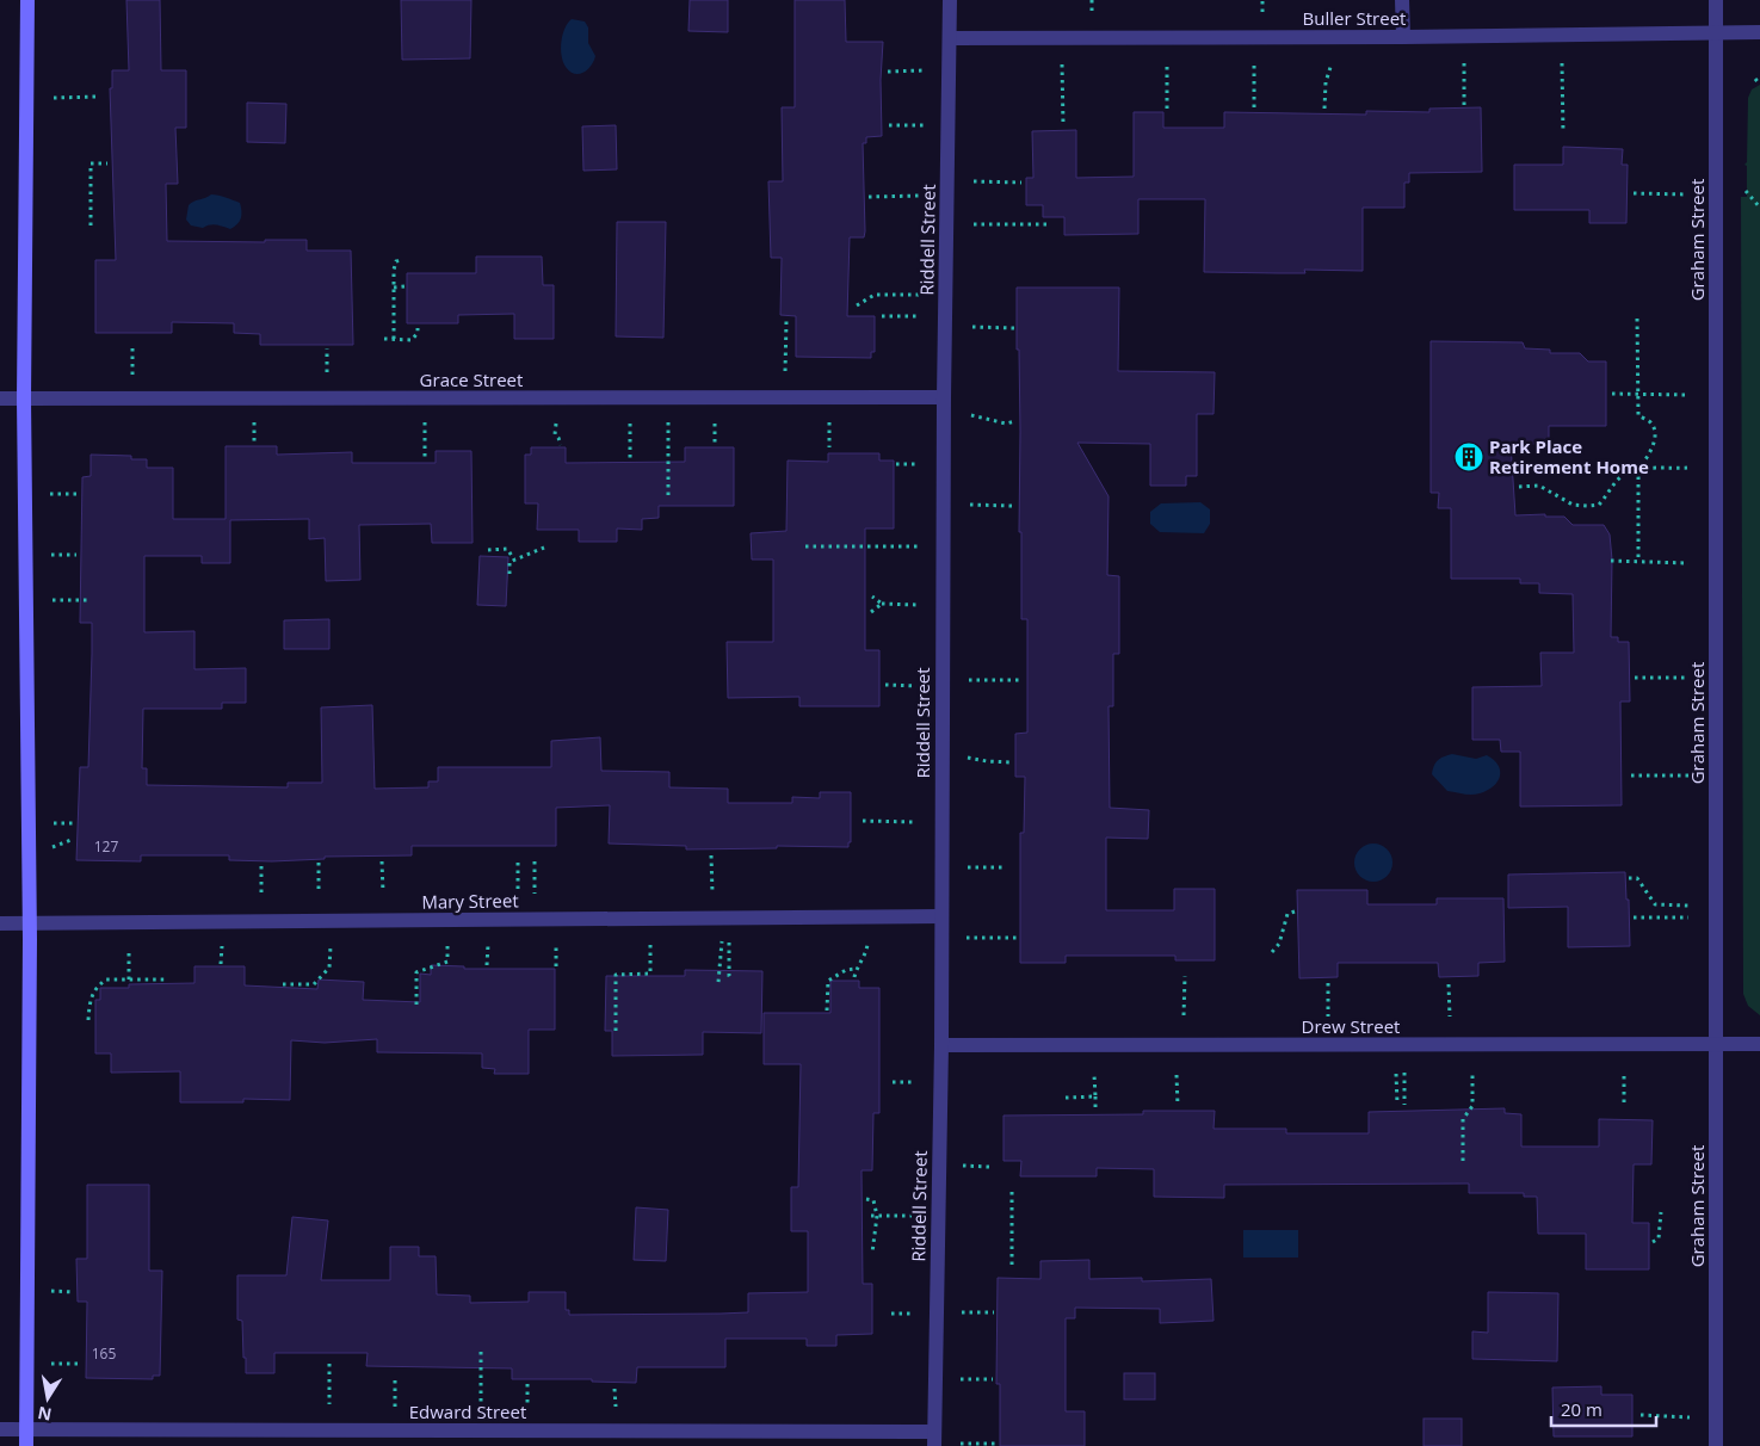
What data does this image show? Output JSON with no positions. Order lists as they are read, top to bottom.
{
  "streets": {
    "street": [
      "Buller Street",
      "Riddell Street",
      "Graham Street",
      "Grace Street",
      "Mary Street",
      "Drew Street",
      "Edward Street"
    ]
  },
  "crossings": [
    ["Buller Street", "Riddell Street"],
    ["Buller Street", "Graham Street"],
    ["Riddell Street", "Grace Street"],
    ["Riddell Street", "Mary Street"],
    ["Riddell Street", "Drew Street"],
    ["Riddell Street", "Edward Street"],
    ["Graham Street", "Drew Street"]
  ],
  "places": {
    "building": ["Park Place Retirement Home"]
  },
  "house_numbers": ["127", "165"],
  "scale_bar": "20 m",
  "north": "bottom"
}
